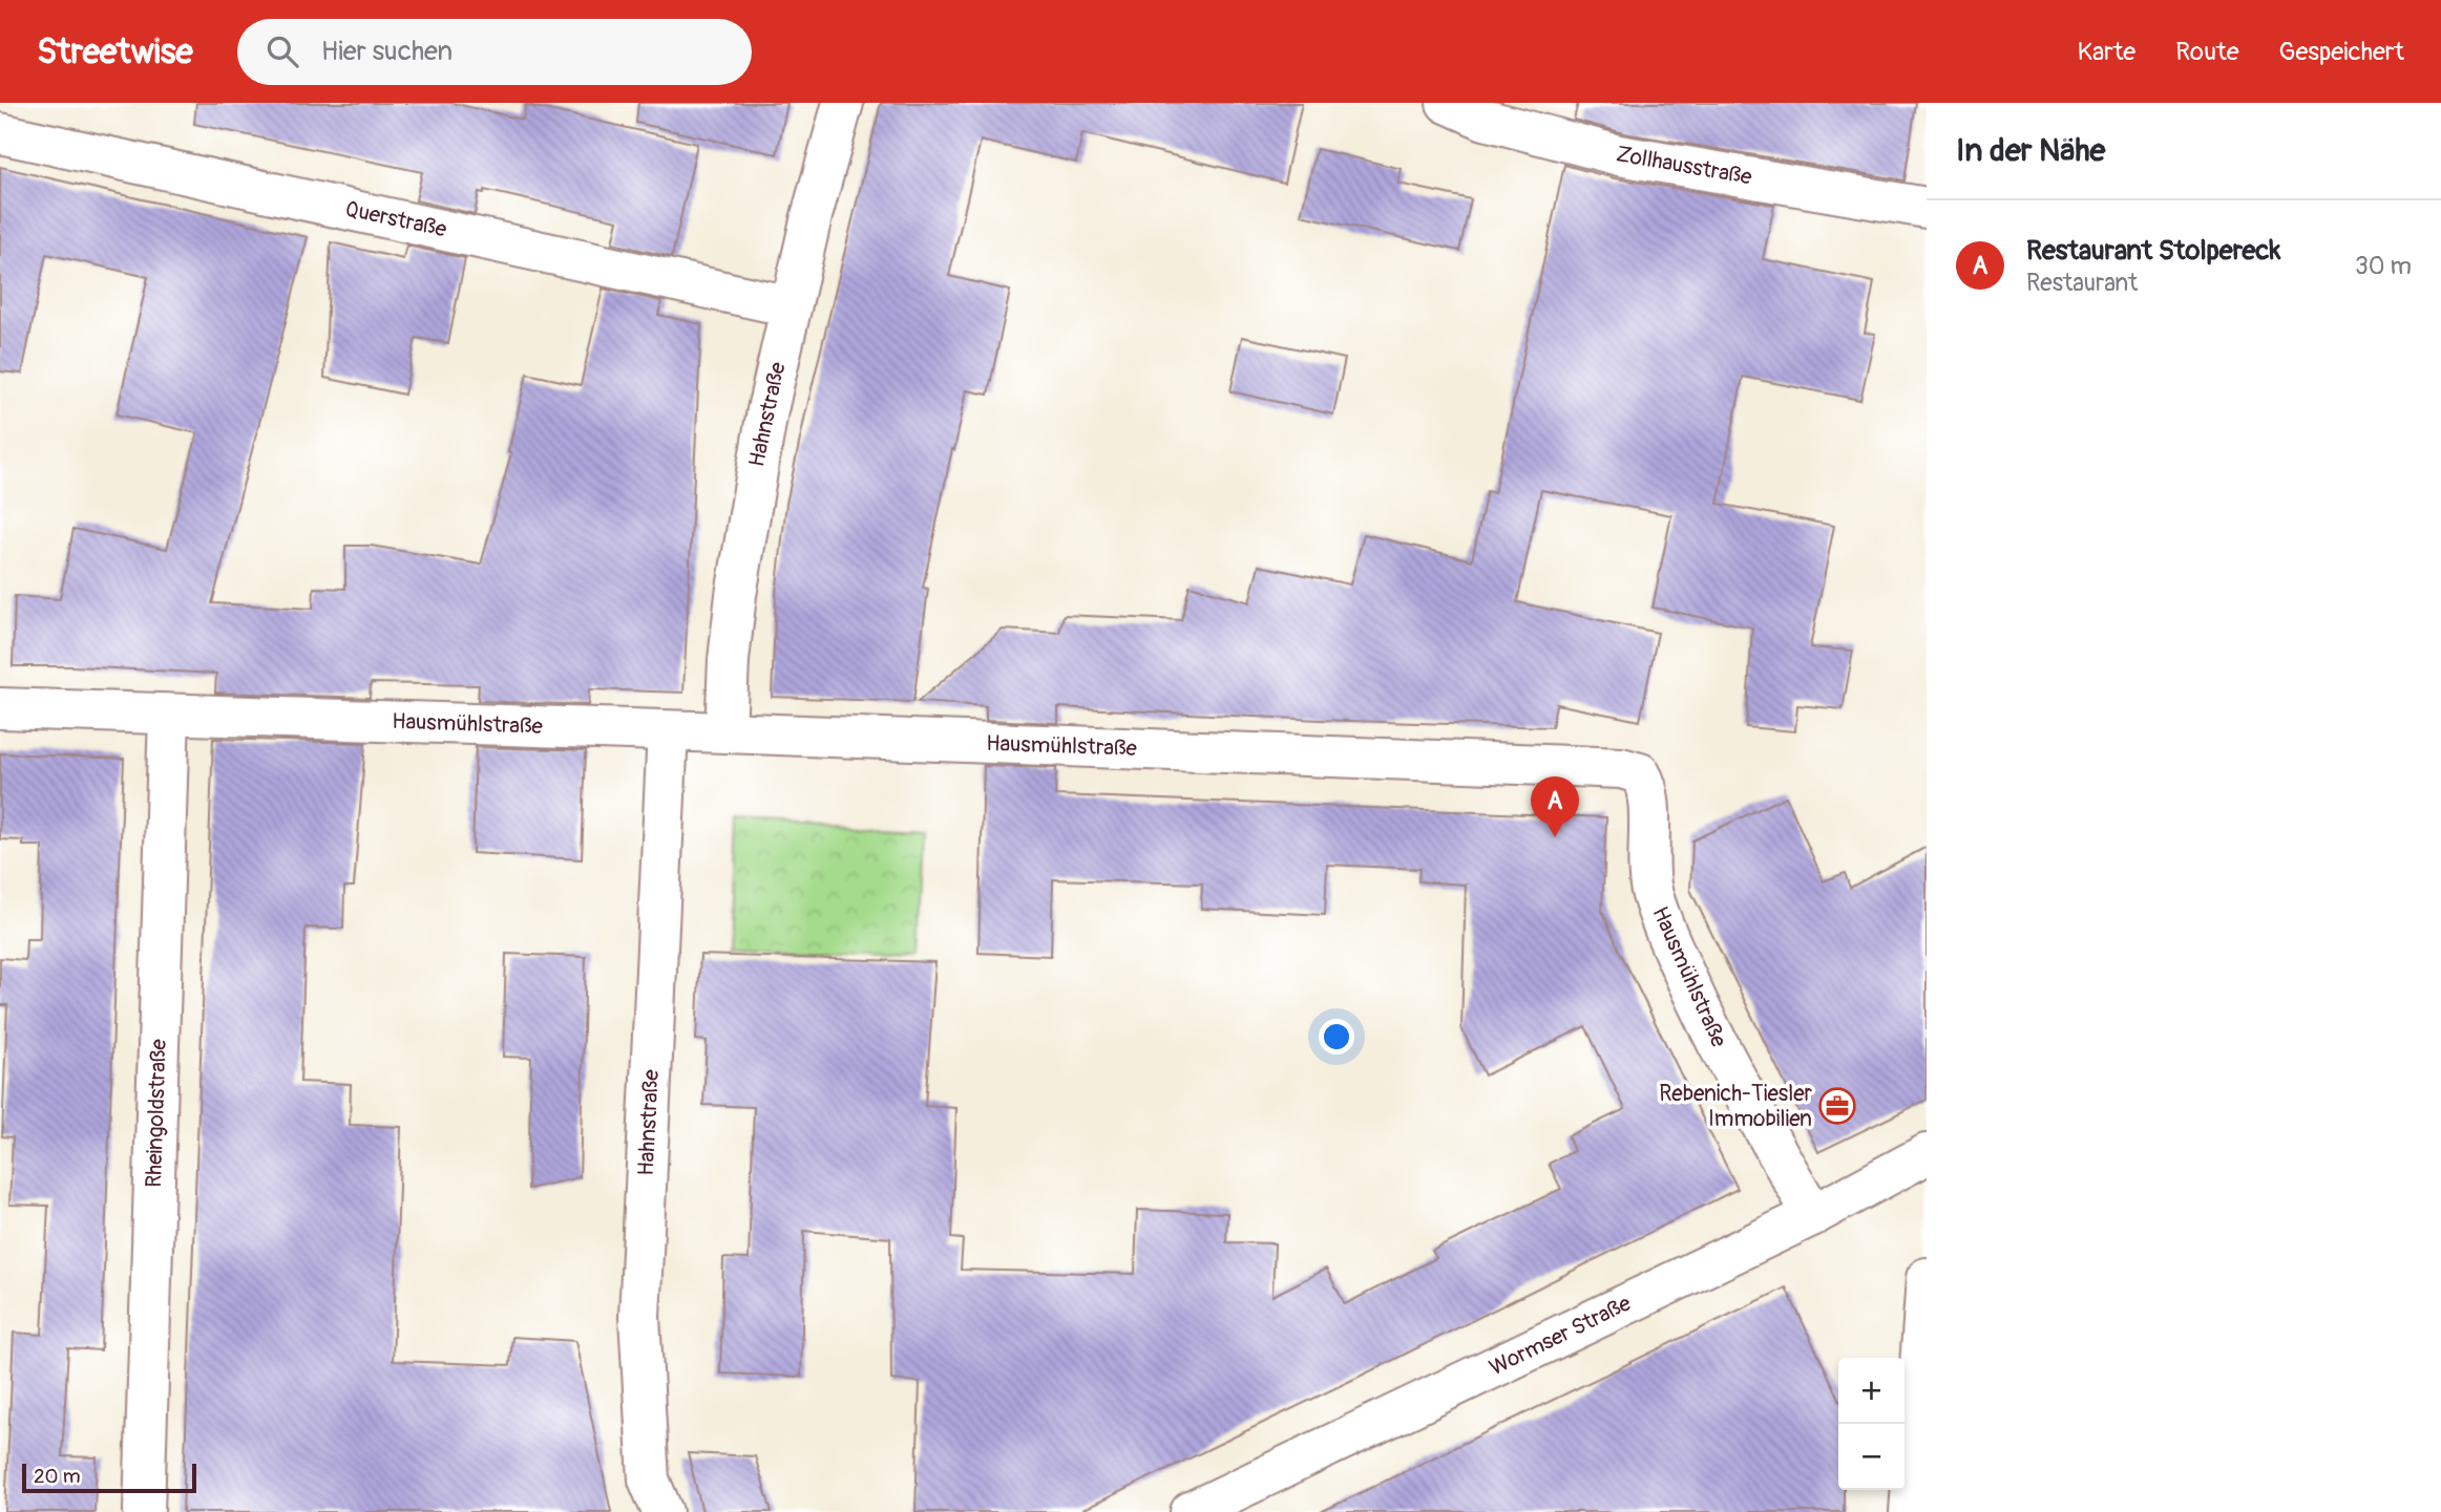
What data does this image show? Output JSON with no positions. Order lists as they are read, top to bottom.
{
  "streets": {
    "street": [
      "Zollhausstraße",
      "Querstraße",
      "Hahnstraße",
      "Hausmühlstraße",
      "Rheingoldstraße",
      "Wormser Straße"
    ]
  },
  "crossings": [
    ["Querstraße", "Hahnstraße"],
    ["Hahnstraße", "Hausmühlstraße"],
    ["Hausmühlstraße", "Rheingoldstraße"],
    ["Hausmühlstraße", "Wormser Straße"]
  ],
  "places": {
    "office": ["Rebenich-Tiesler Immobilien"]
  },
  "scale_bar": "20 m",
  "page": {
    "header": "Streetwise",
    "search": "Hier suchen",
    "nav": ["Karte", "Route", "Gespeichert"],
    "heading": "In der Nähe",
    "list": [
      {
        "mark": "A",
        "name": "Restaurant Stolpereck",
        "note": "Restaurant",
        "value": "30 m"
      }
    ],
    "pins": "A",
    "map_buttons": ["+", "−"],
    "scale": "20 m"
  }
}
